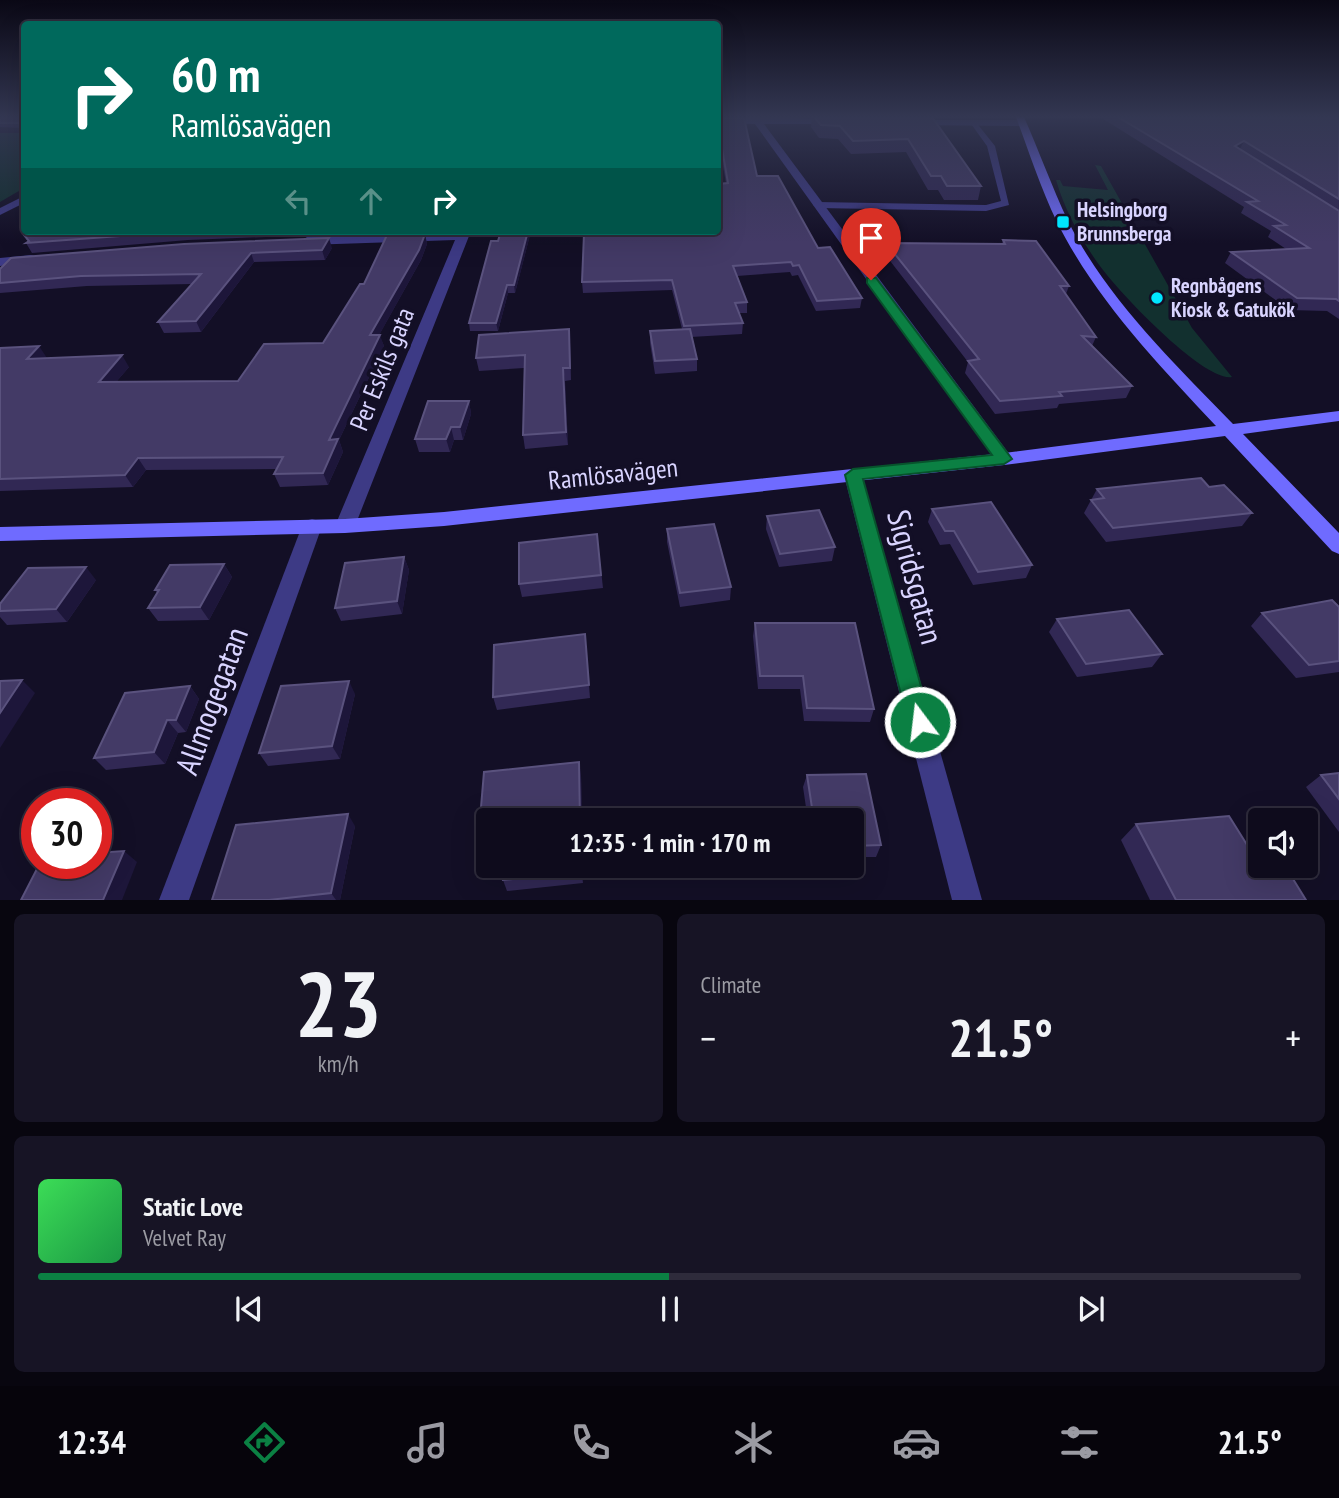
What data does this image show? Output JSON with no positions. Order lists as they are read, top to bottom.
{
  "streets": {
    "street": [
      "Per Eskils gata",
      "Ramlösavägen",
      "Sigridsgatan",
      "Allmogegatan"
    ]
  },
  "crossings": [
    ["Per Eskils gata", "Ramlösavägen"],
    ["Ramlösavägen", "Sigridsgatan"],
    ["Ramlösavägen", "Allmogegatan"]
  ],
  "places": {
    "transit": ["Helsingborg Brunnsberga"],
    "other": ["Regnbågens Kiosk & Gatukök"]
  },
  "page": {
    "turn": ["60 m", "Ramlösavägen"],
    "limit": "30",
    "trip": "12:35 · 1 min · 170 m",
    "tile": [
      ["23", "km/h"],
      "Climate"
    ],
    "heat": ["−", "21.5°", "+"],
    "song": ["Static Love", "Velvet Ray"],
    "tabs": ["12:34", "21.5°"]
  }
}
